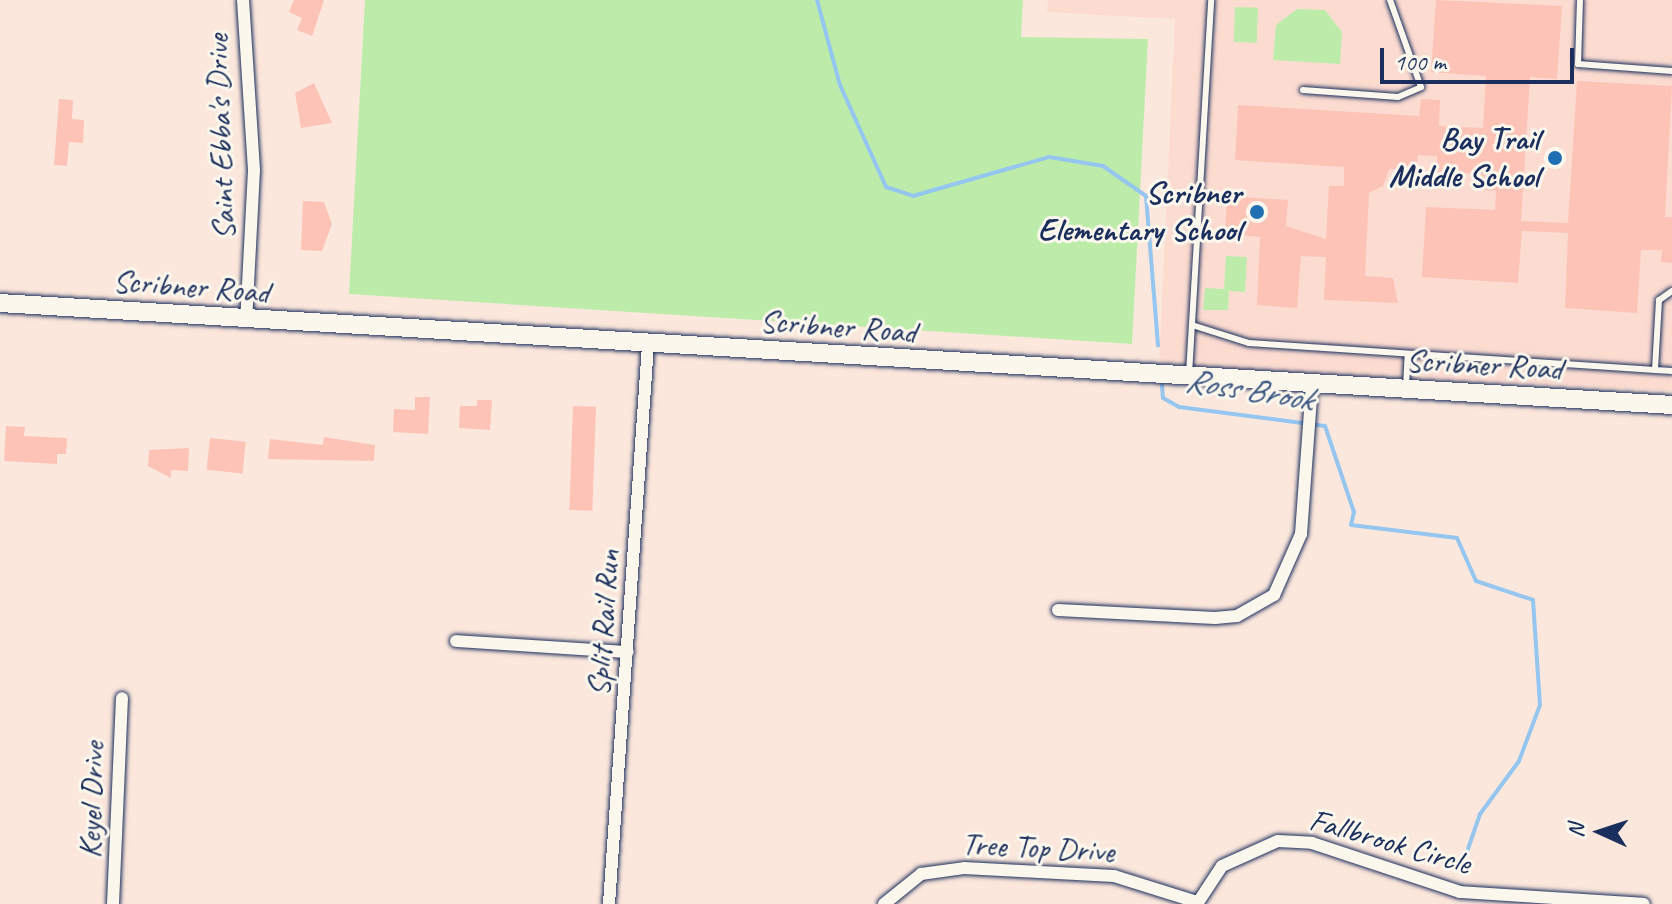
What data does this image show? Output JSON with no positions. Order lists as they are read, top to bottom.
{
  "streets": {
    "street": [
      "Saint Ebba's Drive",
      "Scribner Road",
      "Split Rail Run",
      "Keyel Drive",
      "Fallbrook Circle",
      "Tree Top Drive"
    ]
  },
  "crossings": [
    ["Saint Ebba's Drive", "Scribner Road"],
    ["Scribner Road", "Split Rail Run"],
    ["Fallbrook Circle", "Tree Top Drive"]
  ],
  "water": ["Ross Brook"],
  "places": ["Bay Trail Middle School", "Scribner Elementary School"],
  "scale_bar": "100 m",
  "north": "left"
}
